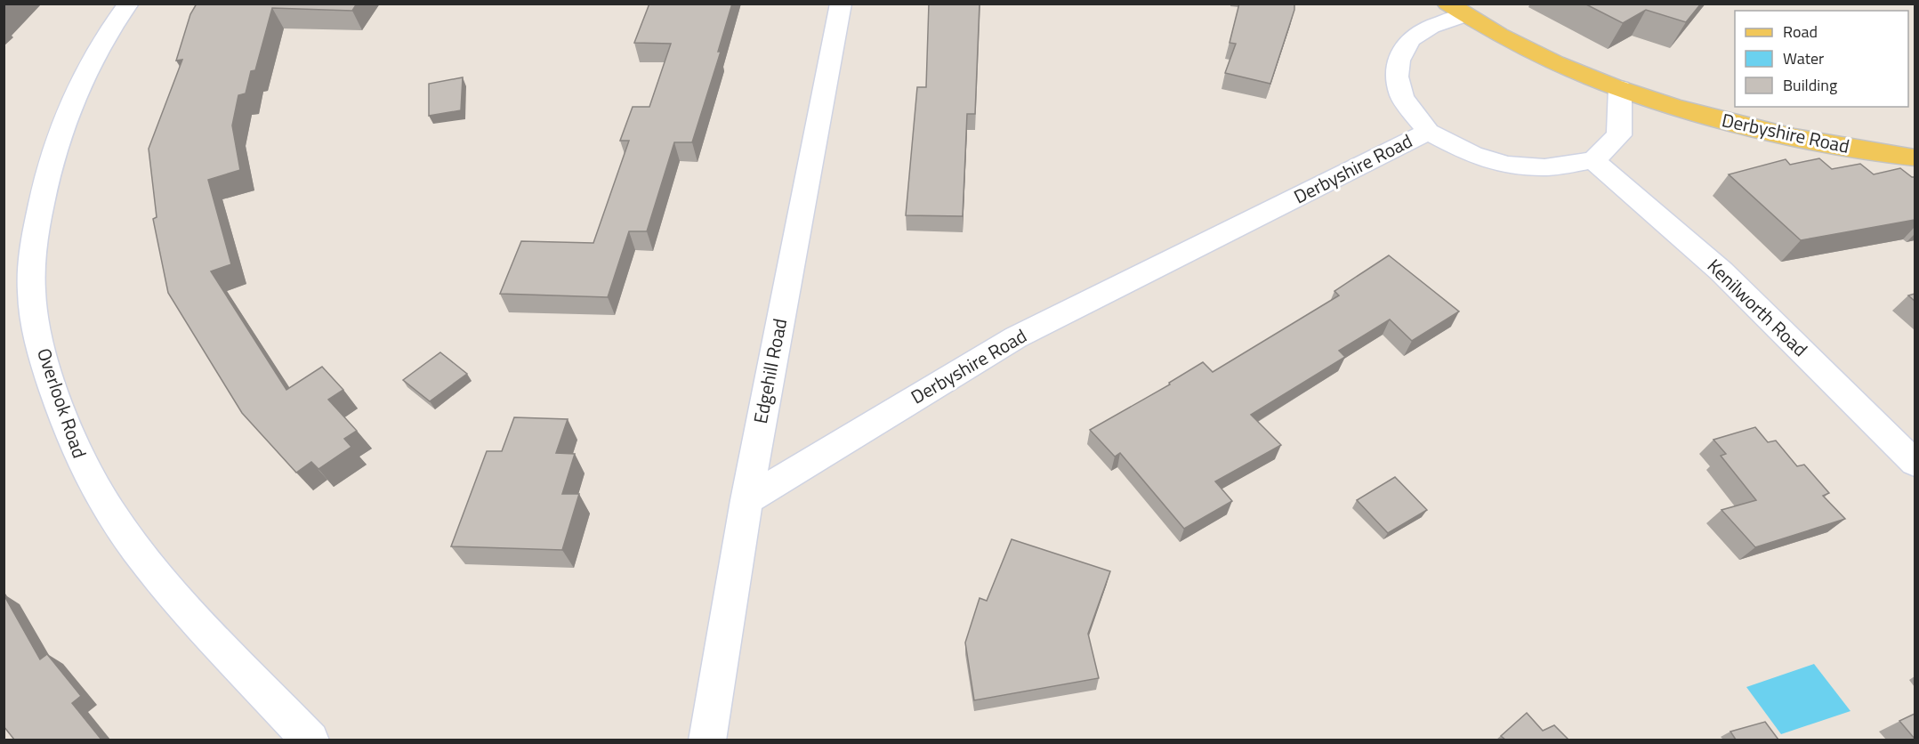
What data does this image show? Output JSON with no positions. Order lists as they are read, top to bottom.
{
  "streets": {
    "main road": ["Derbyshire Road"],
    "street": ["Kenilworth Road", "Edgehill Road", "Overlook Road"]
  },
  "crossings": [
    ["Derbyshire Road", "Edgehill Road"]
  ],
  "legend": ["Road", "Water", "Building"]
}
